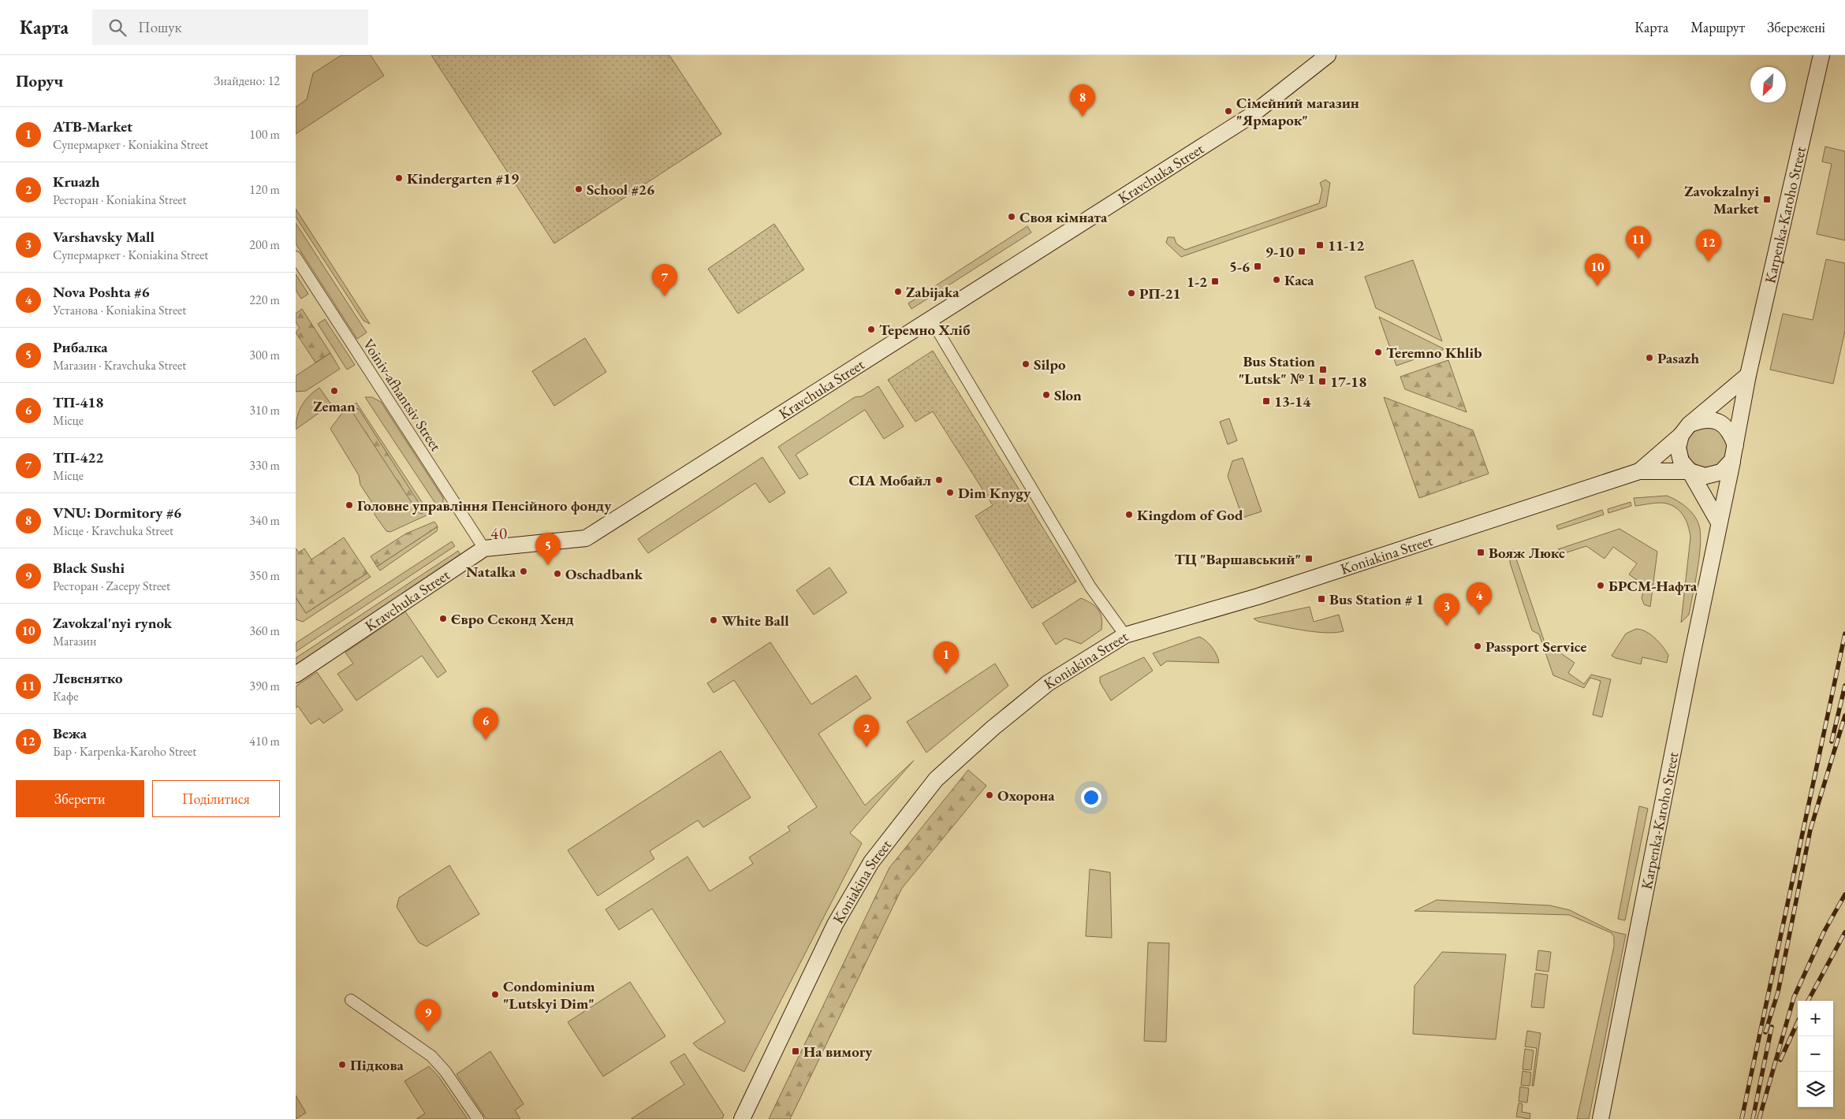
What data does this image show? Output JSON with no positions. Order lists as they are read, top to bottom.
{
  "streets": {
    "main road": ["Kravchuka Street", "Karpenka-Karoho Street", "Koniakina Street"],
    "street": ["Voiniv-afhantsiv Street"]
  },
  "crossings": [
    ["Kravchuka Street", "Voiniv-afhantsiv Street"]
  ],
  "districts": ["40"],
  "places": {
    "other": [
      "Сімейний магазин \"Ярмарок\"",
      "Kindergarten #19",
      "School #26",
      "Своя кімната",
      "Каса",
      "Zabijaka",
      "РП-21",
      "Теремно Хліб",
      "Teremno Khlib",
      "Pasazh",
      "Silpo",
      "Zeman",
      "Slon",
      "СІА Мобайл",
      "Dim Knygy",
      "Головне управління Пенсійного фонду",
      "Kingdom of God",
      "Natalka",
      "Oschadbank",
      "БРСМ-Нафта",
      "Євро Секонд Хенд",
      "White Ball",
      "Passport Service",
      "Охорона",
      "Condominium \"Lutskyi Dim\"",
      "Підкова"
    ],
    "transit": [
      "Zavokzalnyi Market",
      "11-12",
      "9-10",
      "5-6",
      "1-2",
      "Bus Station \"Lutsk\" № 1",
      "17-18",
      "13-14",
      "Вояж Люкс",
      "ТЦ \"Варшавський\"",
      "Bus Station # 1",
      "На вимогу"
    ]
  },
  "north": "bottom left",
  "page": {
    "header": "Карта",
    "search": "Пошук",
    "nav": ["Карта", "Маршрут", "Збережені"],
    "heading": ["Поруч", "Знайдено: 12"],
    "pins": [
      "8",
      "11",
      "12",
      "10",
      "7",
      "5",
      "4",
      "3",
      "1",
      "6",
      "2",
      "9"
    ],
    "list": [
      {
        "mark": "1",
        "name": "ATB-Market",
        "note": "Супермаркет · Koniakina Street",
        "value": "100 m"
      },
      {
        "mark": "2",
        "name": "Kruazh",
        "note": "Ресторан · Koniakina Street",
        "value": "120 m"
      },
      {
        "mark": "3",
        "name": "Varshavsky Mall",
        "note": "Супермаркет · Koniakina Street",
        "value": "200 m"
      },
      {
        "mark": "4",
        "name": "Nova Poshta #6",
        "note": "Установа · Koniakina Street",
        "value": "220 m"
      },
      {
        "mark": "5",
        "name": "Рибалка",
        "note": "Магазин · Kravchuka Street",
        "value": "300 m"
      },
      {
        "mark": "6",
        "name": "ТП-418",
        "note": "Місце",
        "value": "310 m"
      },
      {
        "mark": "7",
        "name": "ТП-422",
        "note": "Місце",
        "value": "330 m"
      },
      {
        "mark": "8",
        "name": "VNU: Dormitory #6",
        "note": "Місце · Kravchuka Street",
        "value": "340 m"
      },
      {
        "mark": "9",
        "name": "Black Sushi",
        "note": "Ресторан · Zacepy Street",
        "value": "350 m"
      },
      {
        "mark": "10",
        "name": "Zavokzal'nyi rynok",
        "note": "Магазин",
        "value": "360 m"
      },
      {
        "mark": "11",
        "name": "Левенятко",
        "note": "Кафе",
        "value": "390 m"
      },
      {
        "mark": "12",
        "name": "Вежа",
        "note": "Бар · Karpenka-Karoho Street",
        "value": "410 m"
      }
    ],
    "buttons": ["Зберегти", "Поділитися"],
    "map_buttons": ["+", "−"]
  }
}
